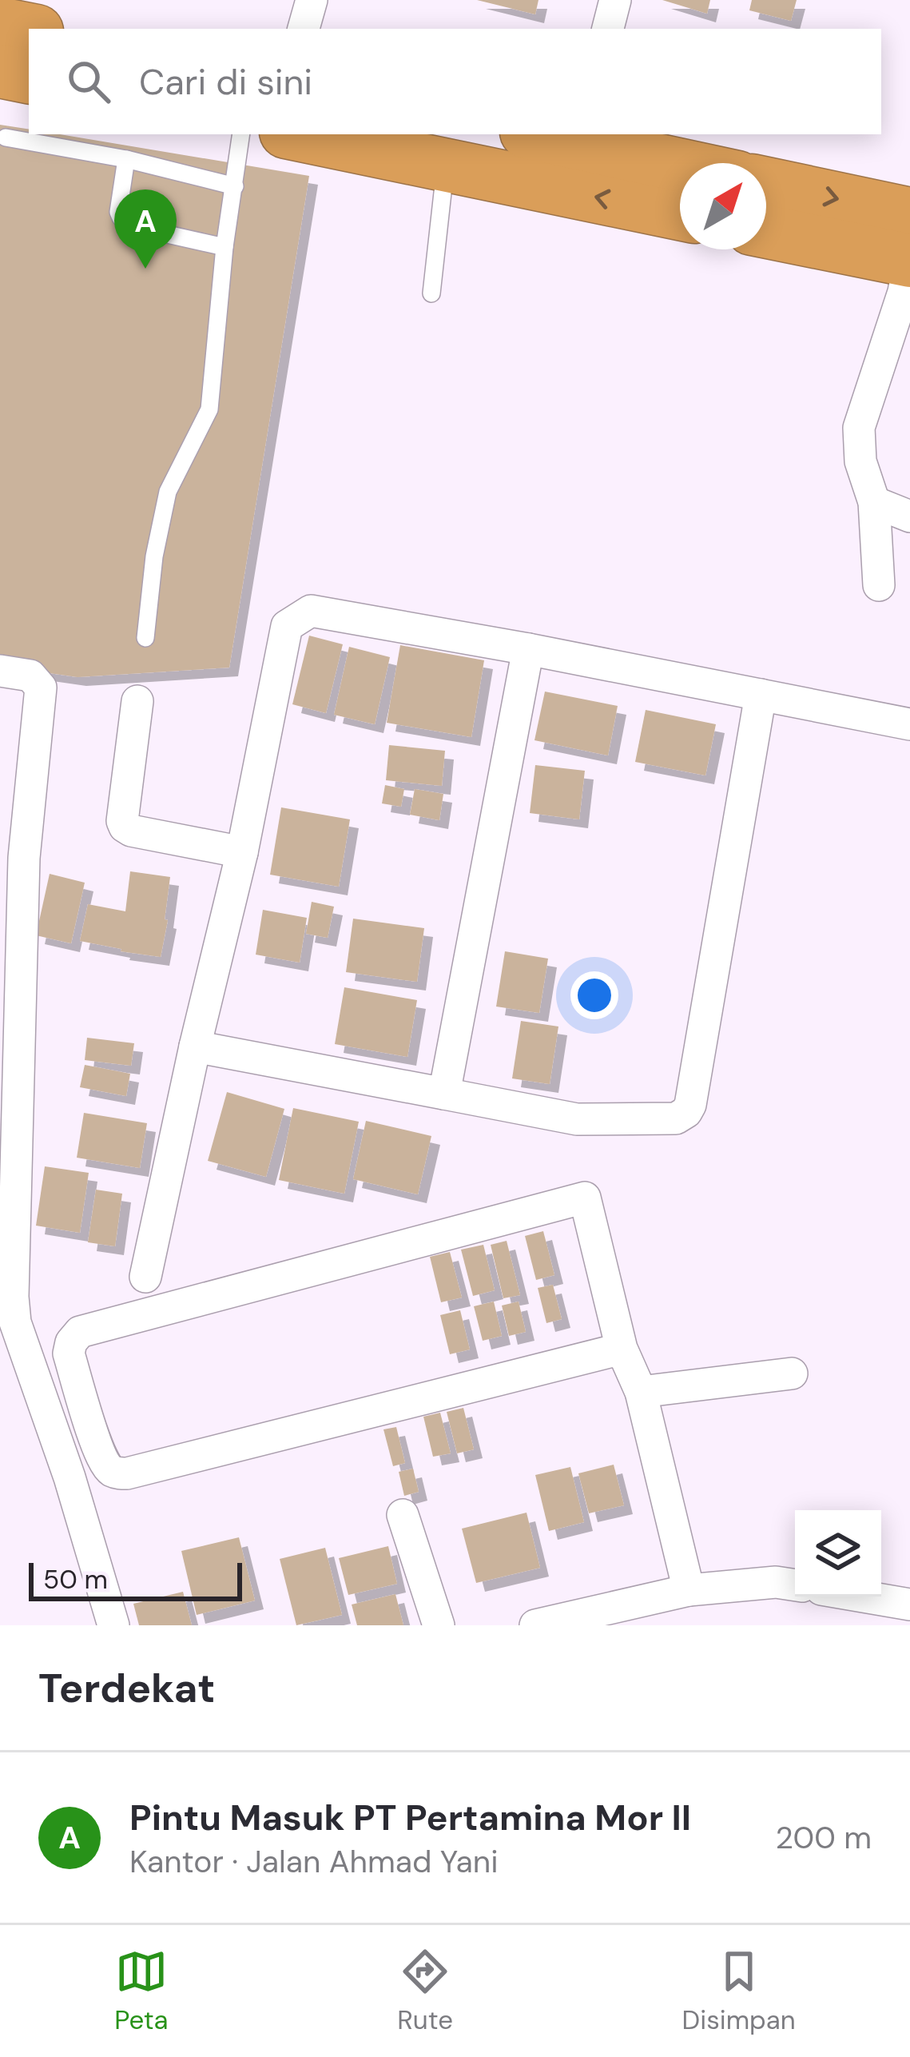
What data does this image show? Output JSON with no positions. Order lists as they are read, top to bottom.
{
  "scale_bar": "50 m",
  "north": "top right",
  "page": {
    "search": "Cari di sini",
    "pins": "A",
    "scale": "50 m",
    "heading": "Terdekat",
    "list": [
      {
        "mark": "A",
        "name": "Pintu Masuk PT Pertamina Mor II",
        "note": "Kantor · Jalan Ahmad Yani",
        "value": "200 m"
      }
    ],
    "nav": ["Peta", "Rute", "Disimpan"]
  }
}
